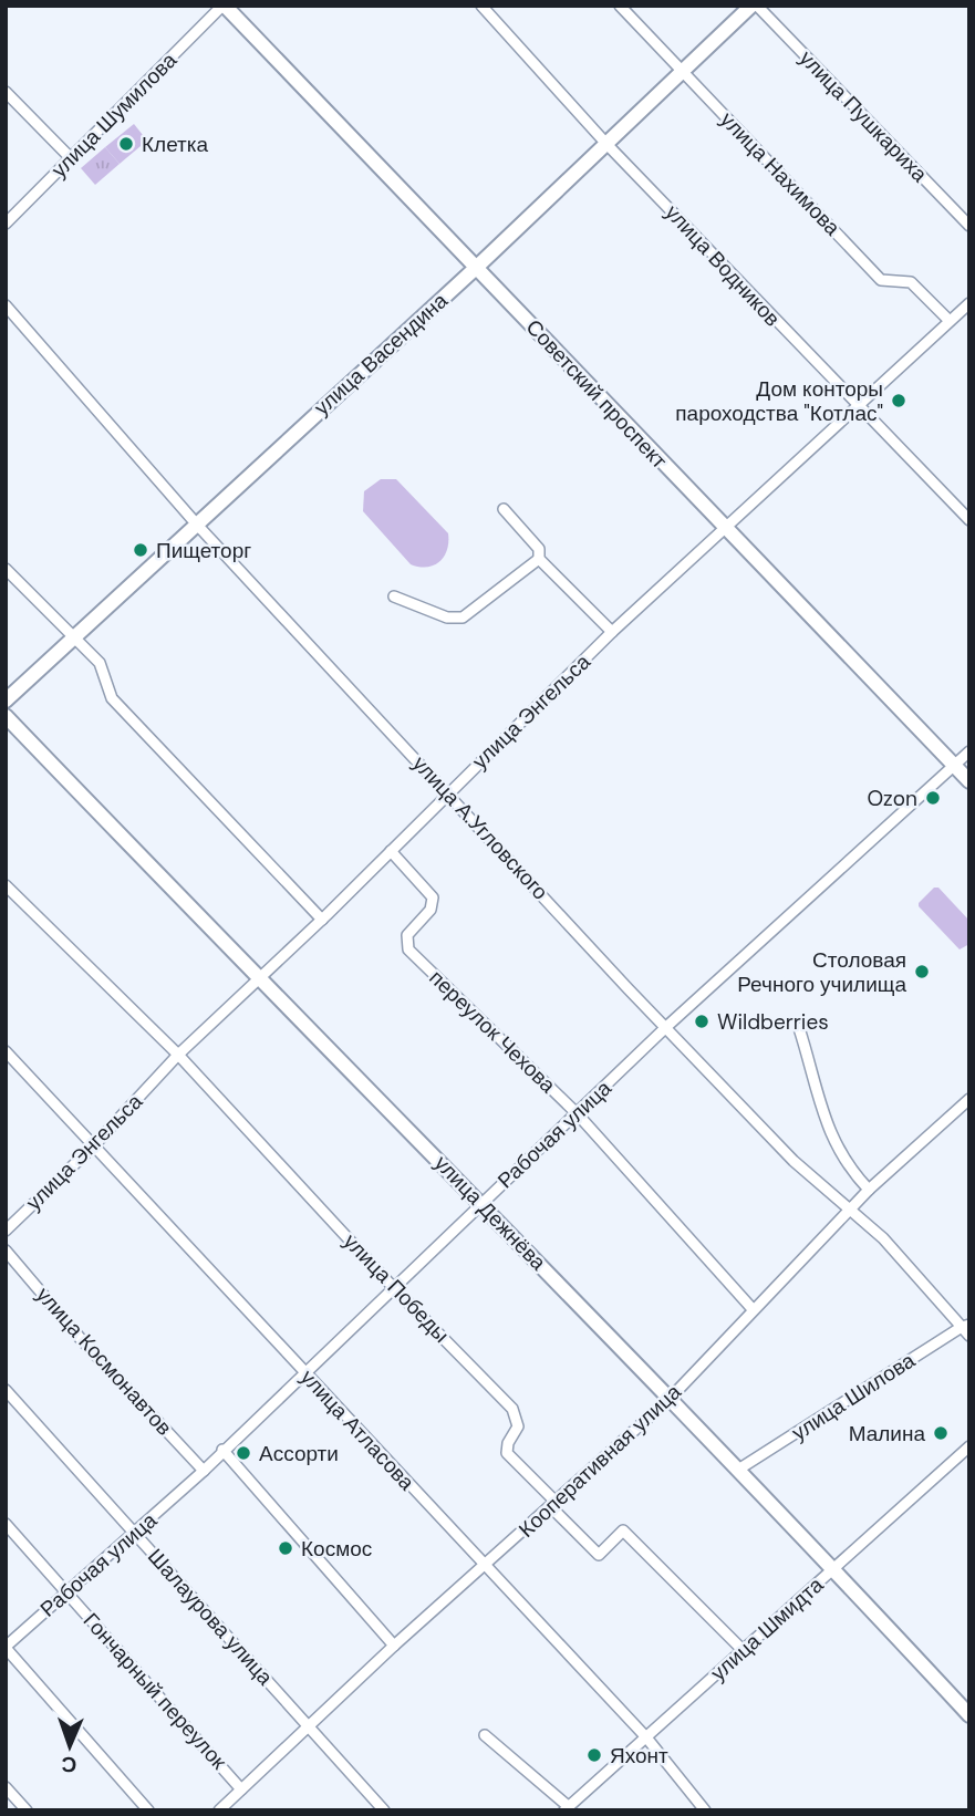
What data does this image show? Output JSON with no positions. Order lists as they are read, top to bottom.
{
  "streets": {
    "main road": ["улица Васендина", "Советский проспект", "улица Дежнёва"],
    "street": [
      "улица Шумилова",
      "улица Пушкариха",
      "улица Нахимова",
      "улица Водников",
      "улица Энгельса",
      "улица А.Угловского",
      "переулок Чехова",
      "Рабочая улица",
      "улица Победы",
      "улица Космонавтов",
      "улица Шилова",
      "улица Атласова",
      "Кооперативная улица",
      "Шалаурова улица",
      "улица Шмидта",
      "Гончарный переулок"
    ]
  },
  "crossings": [
    ["улица Шумилова", "Советский проспект"],
    ["улица Пушкариха", "улица Васендина"],
    ["улица Нахимова", "улица Васендина"],
    ["улица Нахимова", "улица Энгельса"],
    ["улица Водников", "улица Васендина"],
    ["улица Водников", "улица Энгельса"],
    ["улица Васендина", "Советский проспект"],
    ["улица Васендина", "улица А.Угловского"],
    ["Советский проспект", "улица Энгельса"],
    ["Советский проспект", "Рабочая улица"],
    ["улица Энгельса", "улица А.Угловского"],
    ["улица Энгельса", "переулок Чехова"],
    ["улица Энгельса", "улица Дежнёва"],
    ["улица Энгельса", "улица Победы"],
    ["улица Энгельса", "улица Атласова"],
    ["улица А.Угловского", "Рабочая улица"],
    ["улица А.Угловского", "улица Шилова"],
    ["улица А.Угловского", "Кооперативная улица"],
    ["переулок Чехова", "Рабочая улица"],
    ["переулок Чехова", "Кооперативная улица"],
    ["Рабочая улица", "улица Дежнёва"],
    ["Рабочая улица", "улица Победы"],
    ["Рабочая улица", "улица Космонавтов"],
    ["Рабочая улица", "улица Атласова"],
    ["Рабочая улица", "Шалаурова улица"],
    ["Рабочая улица", "Гончарный переулок"],
    ["улица Дежнёва", "улица Шилова"],
    ["улица Дежнёва", "Кооперативная улица"],
    ["улица Дежнёва", "улица Шмидта"],
    ["улица Победы", "Кооперативная улица"],
    ["улица Победы", "улица Шмидта"],
    ["улица Атласова", "Кооперативная улица"],
    ["улица Атласова", "улица Шмидта"],
    ["Кооперативная улица", "Шалаурова улица"],
    ["Кооперативная улица", "Гончарный переулок"]
  ],
  "places": [
    "Клетка",
    "Дом конторы пароходства \"Котлас\"",
    "Пищеторг",
    "Ozon",
    "Столовая Речного училища",
    "Wildberries",
    "Малина",
    "Ассорти",
    "Космос",
    "Яхонт"
  ],
  "north": "bottom"
}
